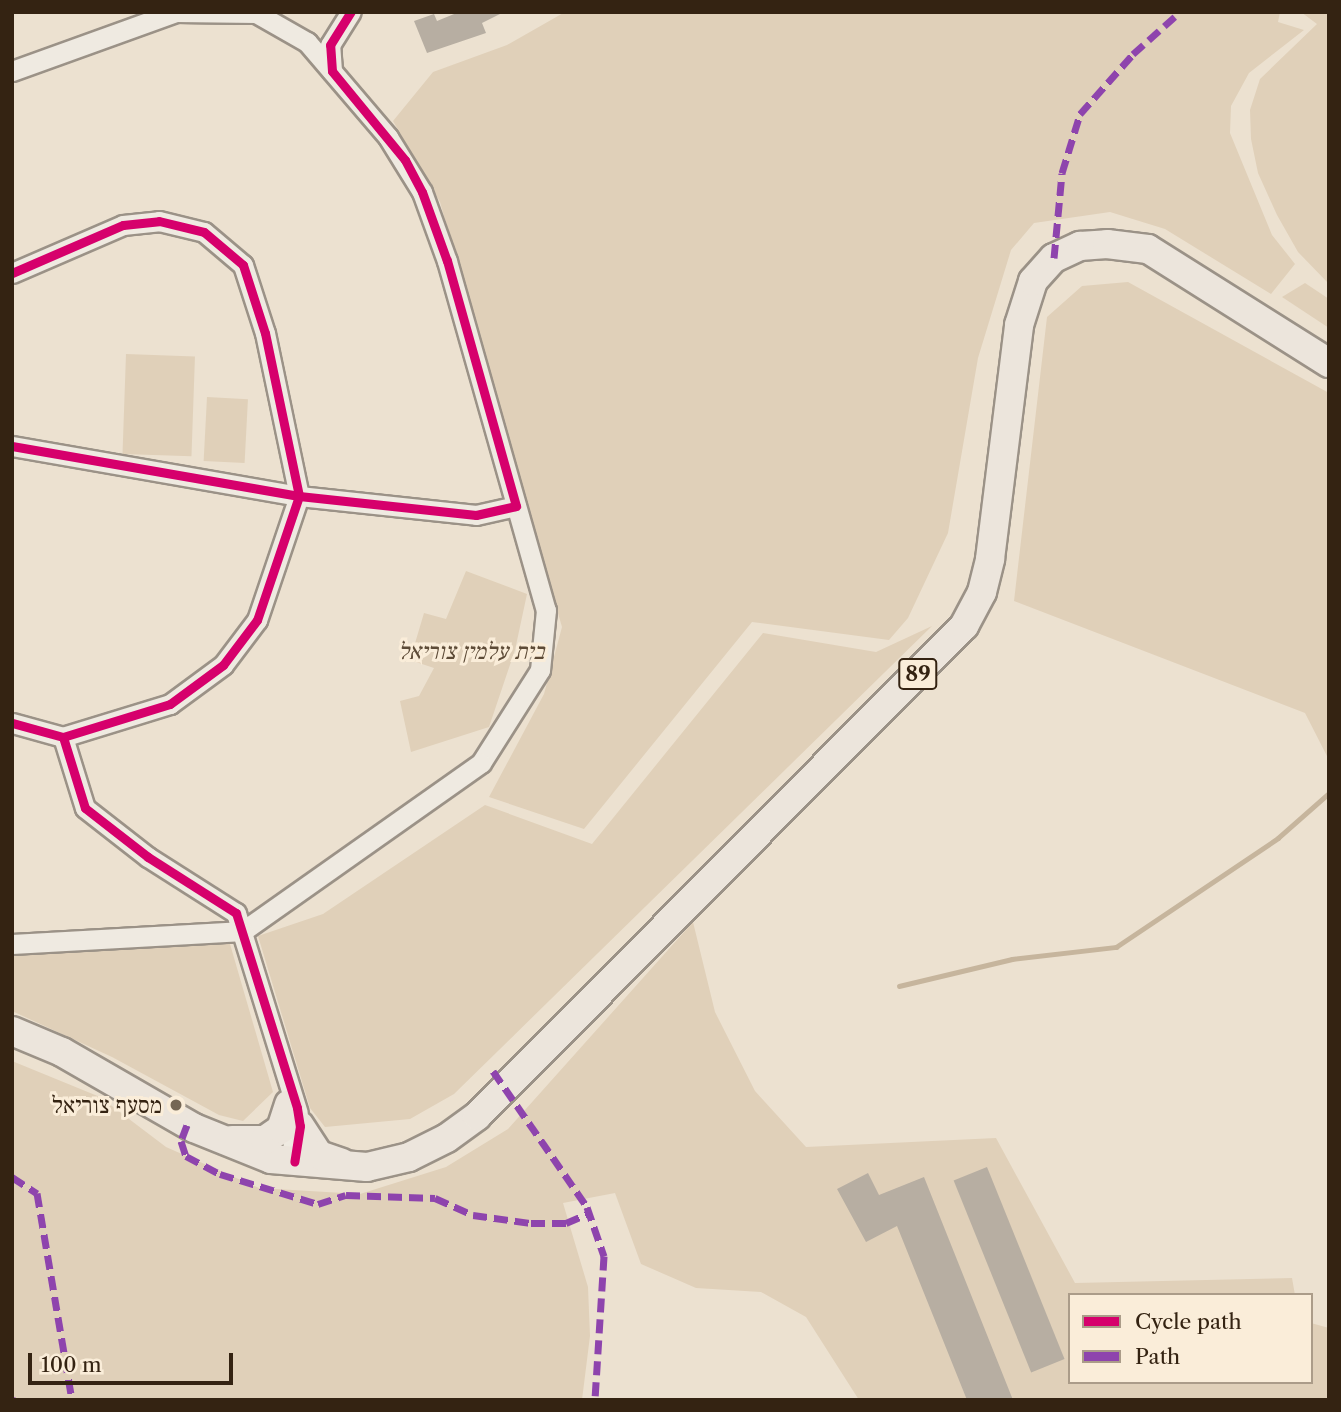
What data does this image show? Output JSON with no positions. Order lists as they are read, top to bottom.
{
  "streets": {
    "highway": ["89"]
  },
  "parks": ["בית עלמין צוריאל"],
  "places": ["מסעף צוריאל"],
  "legend": ["Cycle path", "Path"],
  "scale_bar": "100 m"
}
